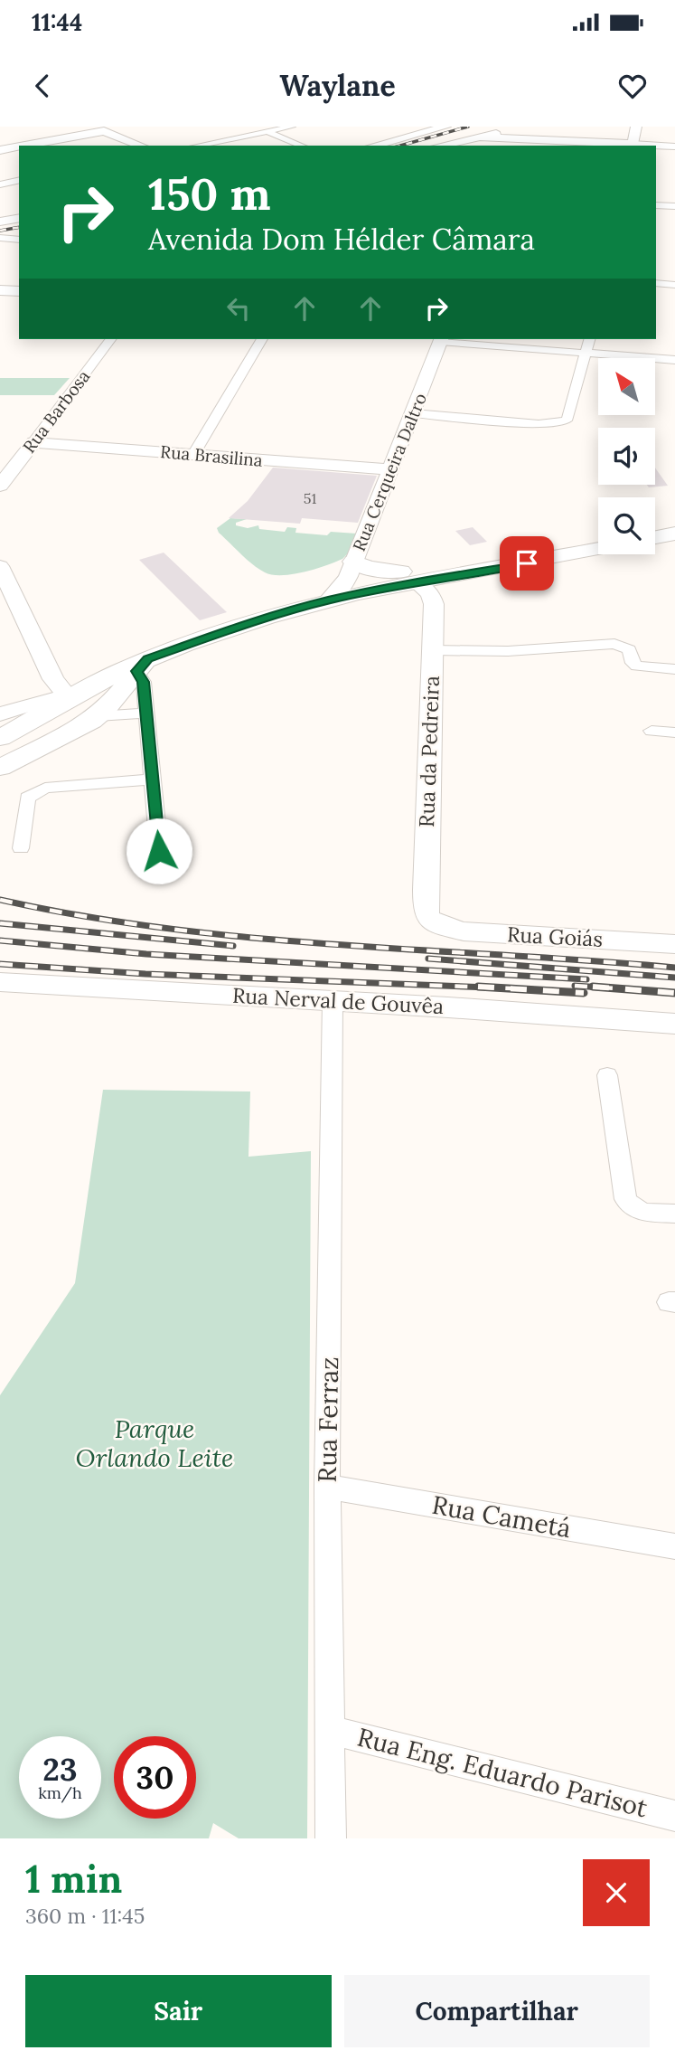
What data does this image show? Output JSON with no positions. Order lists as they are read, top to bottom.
{
  "streets": {
    "main road": [
      "Rua Barbosa",
      "Rua Brasilina",
      "Rua Cerqueira Daltro",
      "Rua da Pedreira",
      "Rua Goiás",
      "Rua Nerval de Gouvêa"
    ],
    "street": ["Rua Ferraz", "Rua Cametá", "Rua Eng. Eduardo Parisot"]
  },
  "crossings": [
    ["Rua Barbosa", "Rua Brasilina"],
    ["Rua Brasilina", "Rua Cerqueira Daltro"],
    ["Rua da Pedreira", "Rua Goiás"],
    ["Rua Nerval de Gouvêa", "Rua Ferraz"],
    ["Rua Ferraz", "Rua Cametá"],
    ["Rua Ferraz", "Rua Eng. Eduardo Parisot"]
  ],
  "parks": ["Parque Orlando Leite"],
  "house_numbers": ["51"],
  "north": "top left",
  "page": {
    "status": "11:44",
    "header": "Waylane",
    "turn": ["150 m", "Avenida Dom Hélder Câmara"],
    "speed": "23 km/h",
    "limit": "30",
    "heading": ["1 min", "360 m · 11:45"],
    "buttons": ["Sair", "Compartilhar"]
  }
}
